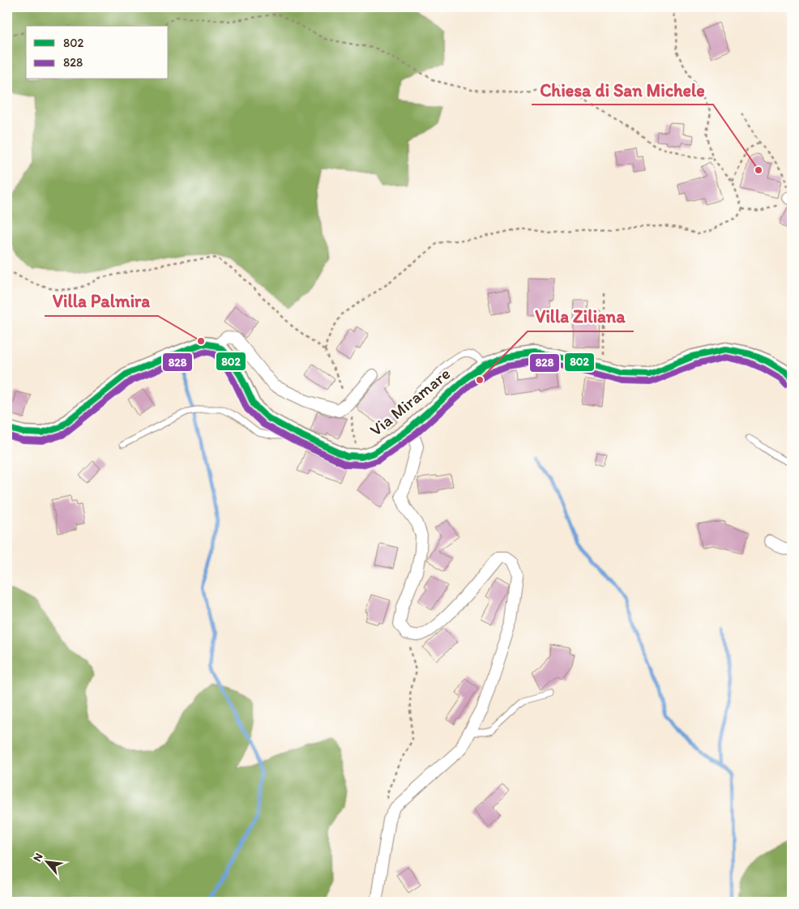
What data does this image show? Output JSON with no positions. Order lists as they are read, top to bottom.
{
  "streets": {
    "street": ["Via Miramare"]
  },
  "places": ["Chiesa di San Michele", "Villa Palmira", "Villa Ziliana"],
  "lines": ["transit line 802", "transit line 828"],
  "legend": ["802", "828"],
  "north": "top left"
}
